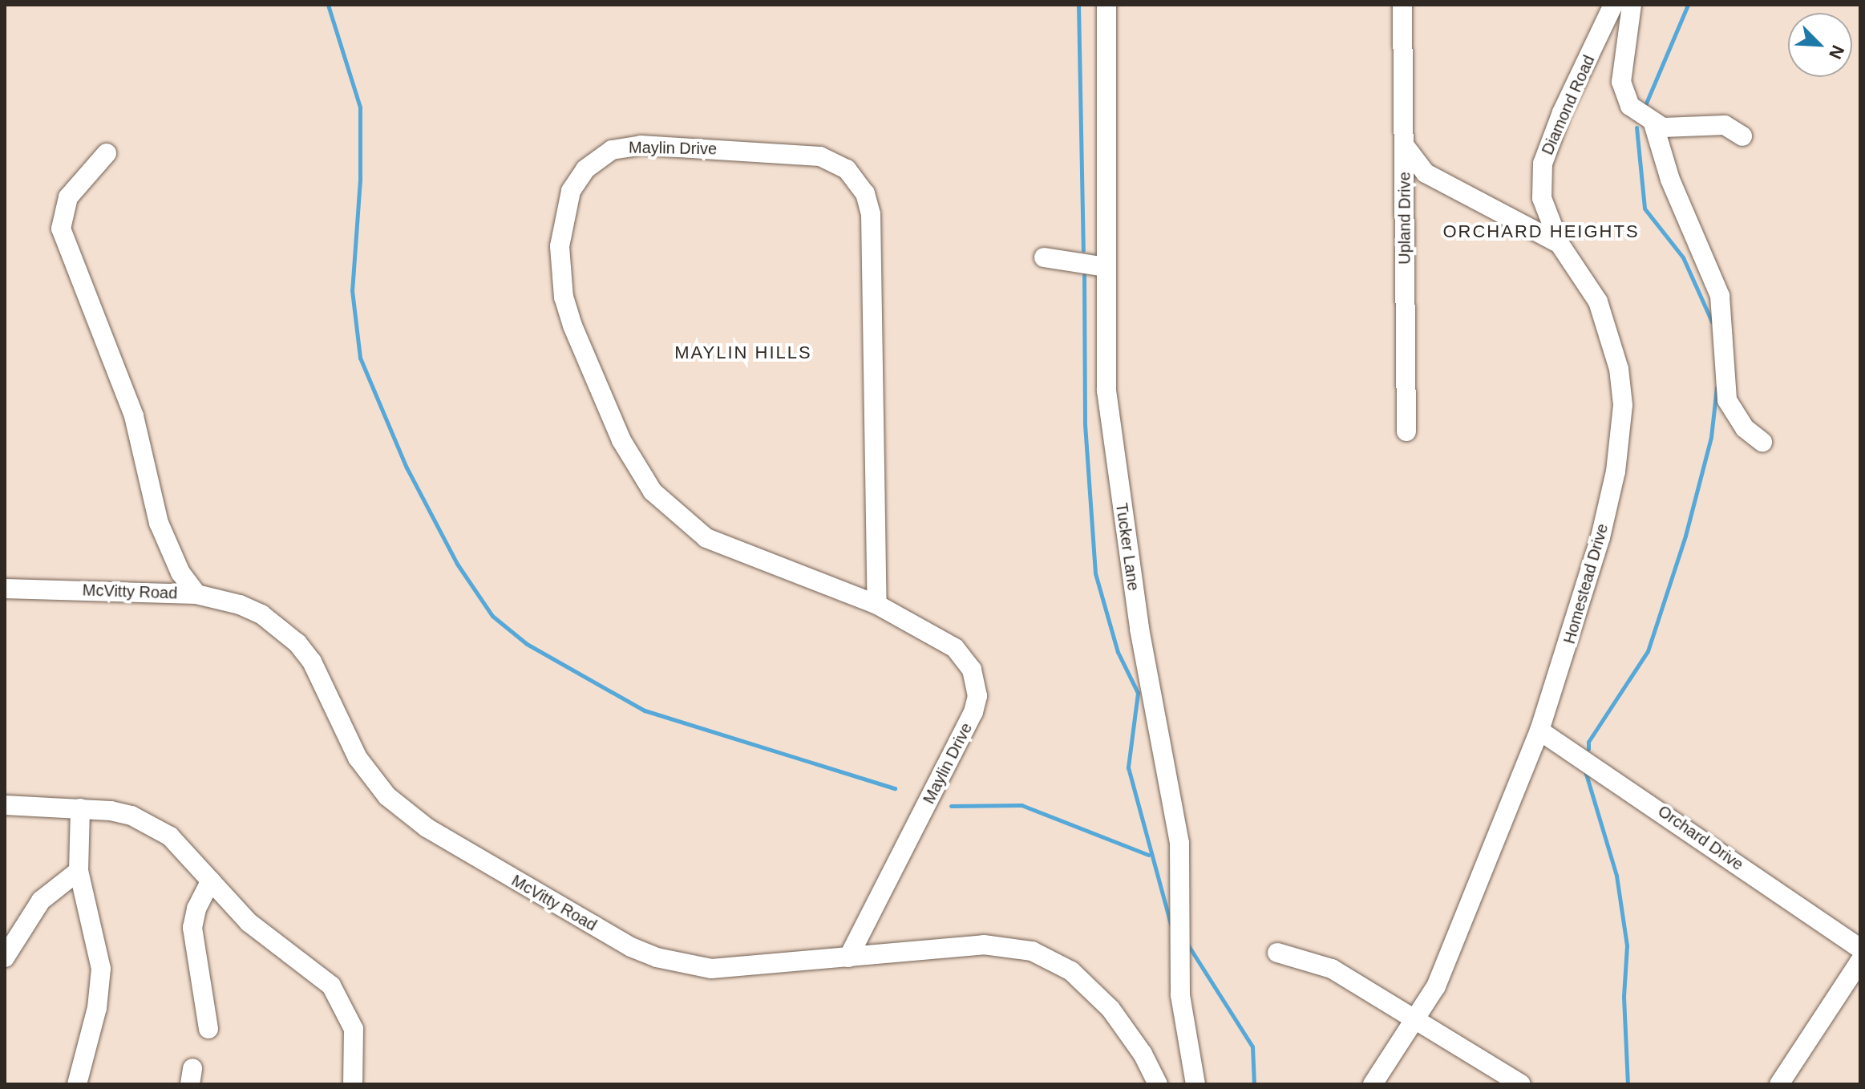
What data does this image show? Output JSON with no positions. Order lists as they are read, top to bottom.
{
  "streets": {
    "street": [
      "Diamond Road",
      "Maylin Drive",
      "Upland Drive",
      "Tucker Lane",
      "Homestead Drive",
      "McVitty Road",
      "Orchard Drive"
    ]
  },
  "crossings": [
    ["Diamond Road", "Homestead Drive"],
    ["Maylin Drive", "McVitty Road"],
    ["Upland Drive", "Homestead Drive"],
    ["Homestead Drive", "Orchard Drive"]
  ],
  "districts": ["ORCHARD HEIGHTS", "MAYLIN HILLS"],
  "north": "bottom right"
}
